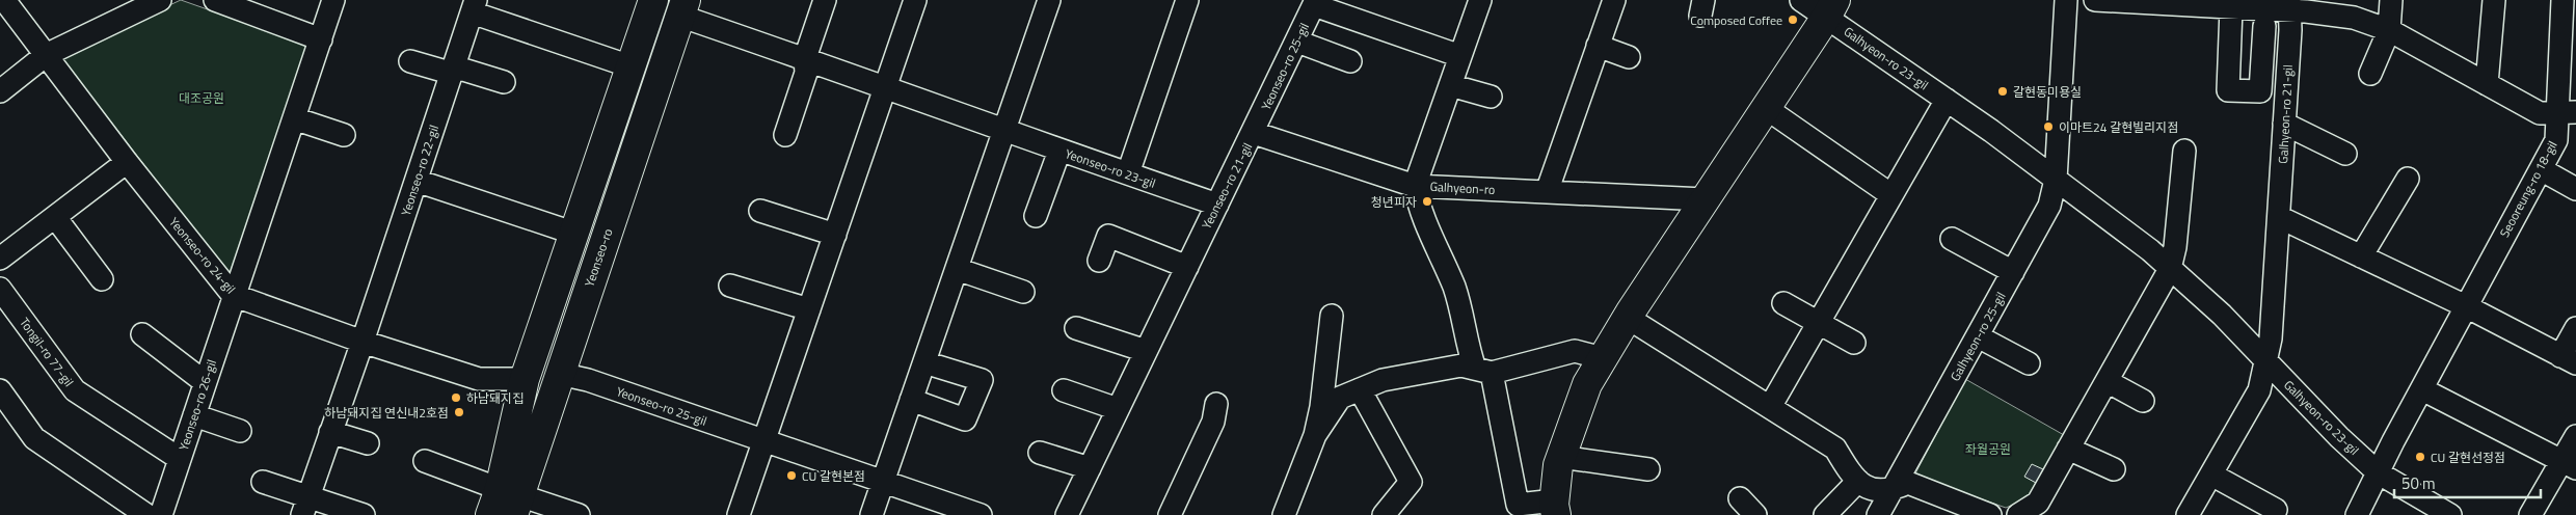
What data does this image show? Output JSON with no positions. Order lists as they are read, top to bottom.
{
  "streets": {
    "main road": ["Galhyeon-ro", "Yeonseo-ro"],
    "street": [
      "Galhyeon-ro 23-gil",
      "Yeonseo-ro 25-gil",
      "Galhyeon-ro 21-gil",
      "Yeonseo-ro 23-gil",
      "Yeonseo-ro 22-gil",
      "Yeonseo-ro 21-gil",
      "Seooreung-ro 18-gil",
      "Yeonseo-ro 24-gil",
      "Galhyeon-ro 25-gil",
      "Tongil-ro 77-gil",
      "Yeonseo-ro 26-gil"
    ]
  },
  "crossings": [
    ["Galhyeon-ro 23-gil", "Galhyeon-ro"],
    ["Galhyeon-ro 23-gil", "Seooreung-ro 18-gil"],
    ["Galhyeon-ro 23-gil", "Galhyeon-ro 25-gil"],
    ["Yeonseo-ro 25-gil", "Yeonseo-ro 21-gil"],
    ["Yeonseo-ro 25-gil", "Yeonseo-ro"],
    ["Yeonseo-ro 23-gil", "Yeonseo-ro 21-gil"],
    ["Yeonseo-ro 23-gil", "Yeonseo-ro"],
    ["Yeonseo-ro 22-gil", "Yeonseo-ro 24-gil"],
    ["Yeonseo-ro 21-gil", "Galhyeon-ro"],
    ["Yeonseo-ro 24-gil", "Yeonseo-ro 26-gil"],
    ["Tongil-ro 77-gil", "Yeonseo-ro 26-gil"]
  ],
  "parks": ["대조공원", "좌월공원"],
  "places": [
    "Composed Coffee",
    "갈현동미용실",
    "이마트24 갈현빌리지점",
    "청년피자",
    "하남돼지집",
    "하남돼지집 연신내2호점",
    "CU 갈현선정점",
    "CU 갈현본점"
  ],
  "scale_bar": "50 m"
}
